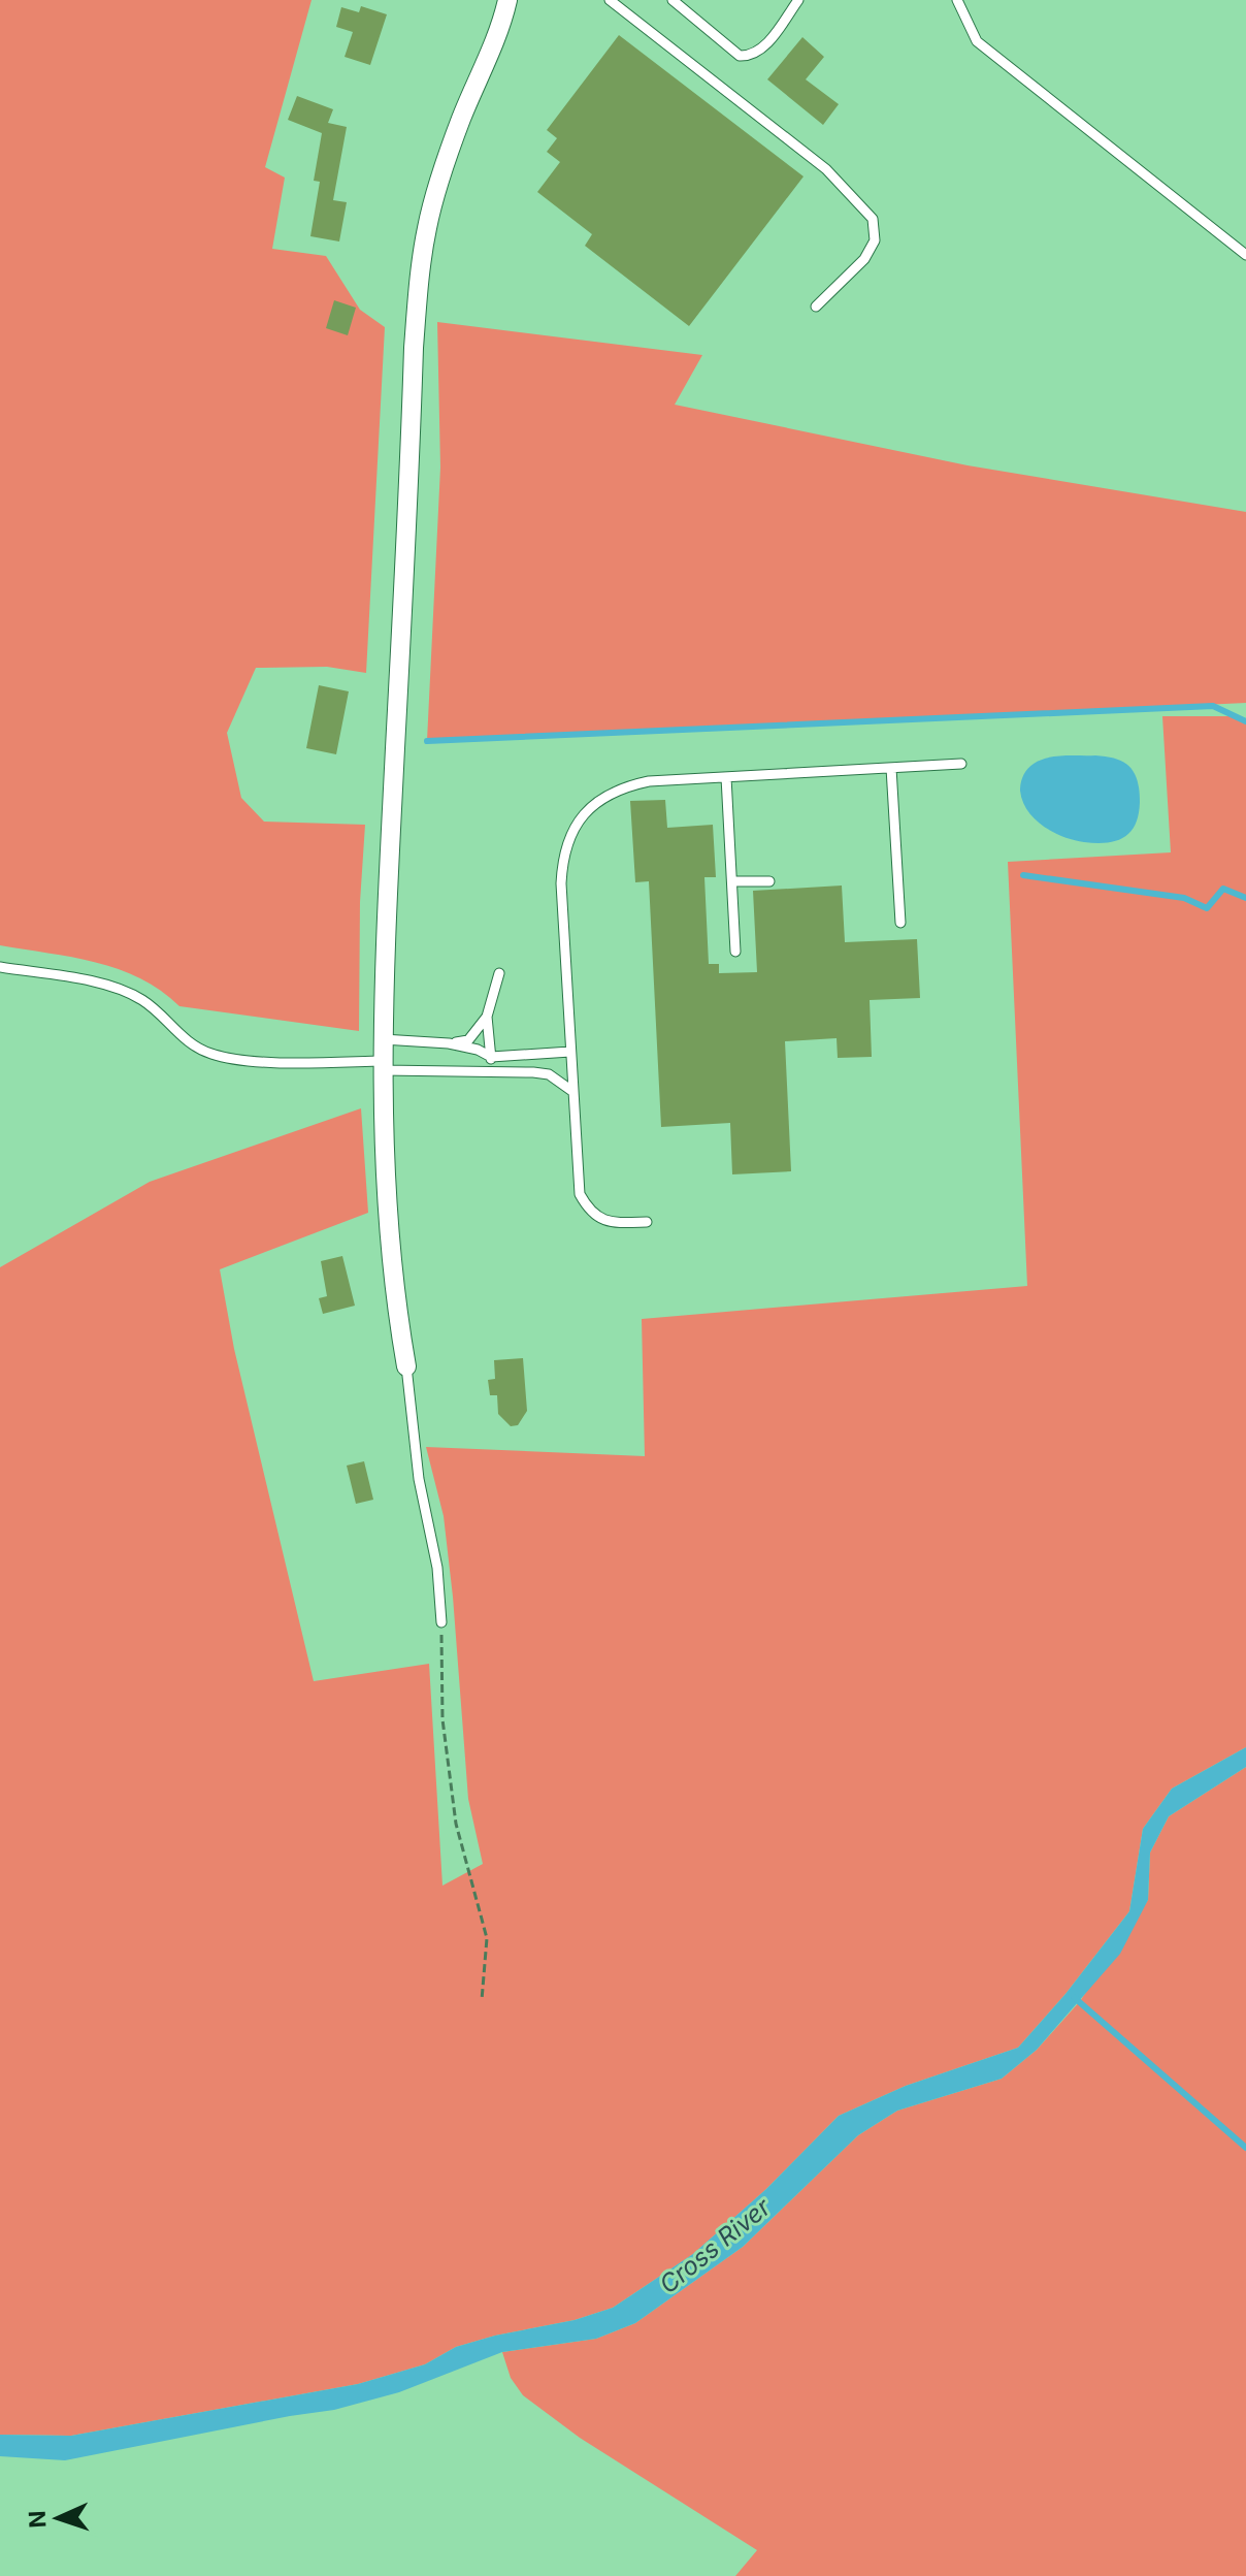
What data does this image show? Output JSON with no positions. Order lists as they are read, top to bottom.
{
  "water": ["Cross River"],
  "north": "left"
}
